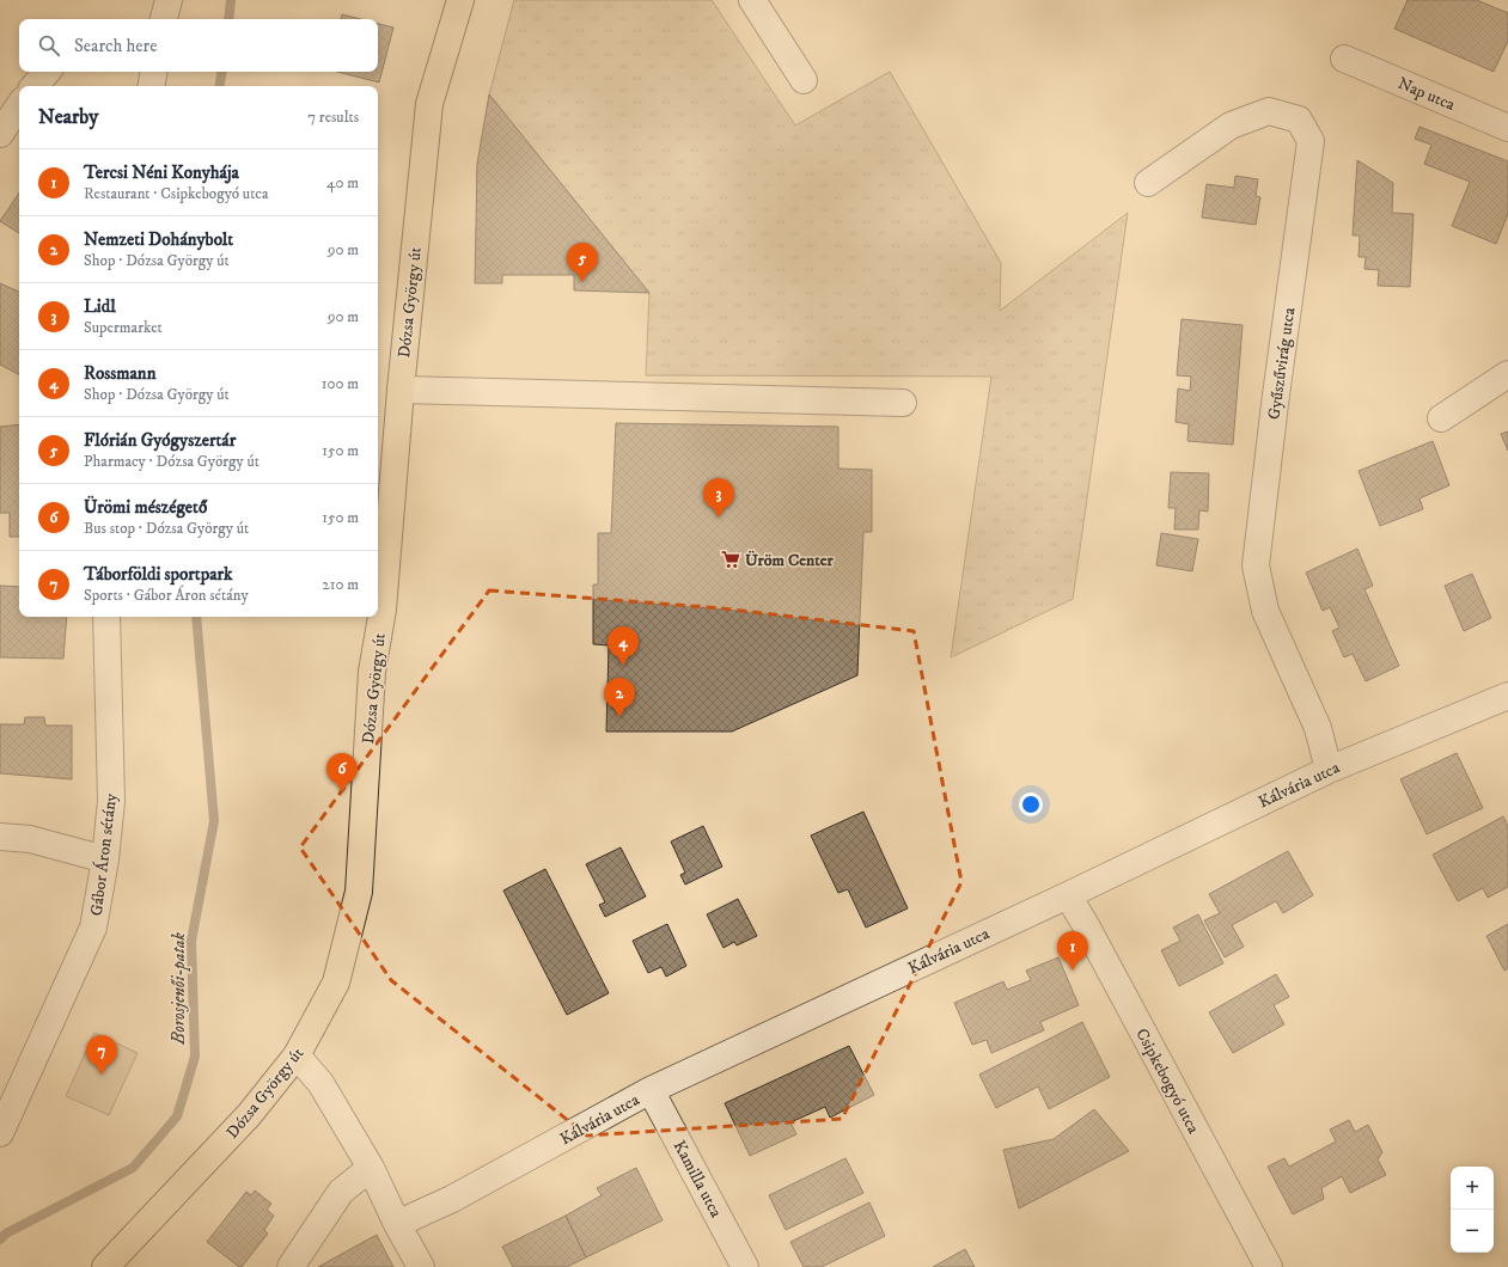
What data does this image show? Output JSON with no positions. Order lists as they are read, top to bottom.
{
  "streets": {
    "main road": ["Dózsa György út"],
    "street": [
      "Nap utca",
      "Gyűszűvirág utca",
      "Kálvária utca",
      "Gábor Áron sétány",
      "Csipkebogyó utca",
      "Kamilla utca"
    ]
  },
  "crossings": [
    ["Gyűszűvirág utca", "Kálvária utca"],
    ["Kálvária utca", "Csipkebogyó utca"],
    ["Kálvária utca", "Kamilla utca"]
  ],
  "water": ["Borosjenői-patak"],
  "places": {
    "supermarket": ["Üröm Center"]
  },
  "page": {
    "search": "Search here",
    "heading": ["Nearby", "7 results"],
    "list": [
      {
        "mark": "1",
        "name": "Tercsi Néni Konyhája",
        "note": "Restaurant · Csipkebogyó utca",
        "value": "40 m"
      },
      {
        "mark": "2",
        "name": "Nemzeti Dohánybolt",
        "note": "Shop · Dózsa György út",
        "value": "90 m"
      },
      {
        "mark": "3",
        "name": "Lidl",
        "note": "Supermarket",
        "value": "90 m"
      },
      {
        "mark": "4",
        "name": "Rossmann",
        "note": "Shop · Dózsa György út",
        "value": "100 m"
      },
      {
        "mark": "5",
        "name": "Flórián Gyógyszertár",
        "note": "Pharmacy · Dózsa György út",
        "value": "150 m"
      },
      {
        "mark": "6",
        "name": "Ürömi mészégető",
        "note": "Bus stop · Dózsa György út",
        "value": "150 m"
      },
      {
        "mark": "7",
        "name": "Táborföldi sportpark",
        "note": "Sports · Gábor Áron sétány",
        "value": "210 m"
      }
    ],
    "pins": [
      "5",
      "3",
      "4",
      "2",
      "6",
      "1",
      "7"
    ],
    "map_buttons": ["+", "−"]
  }
}
